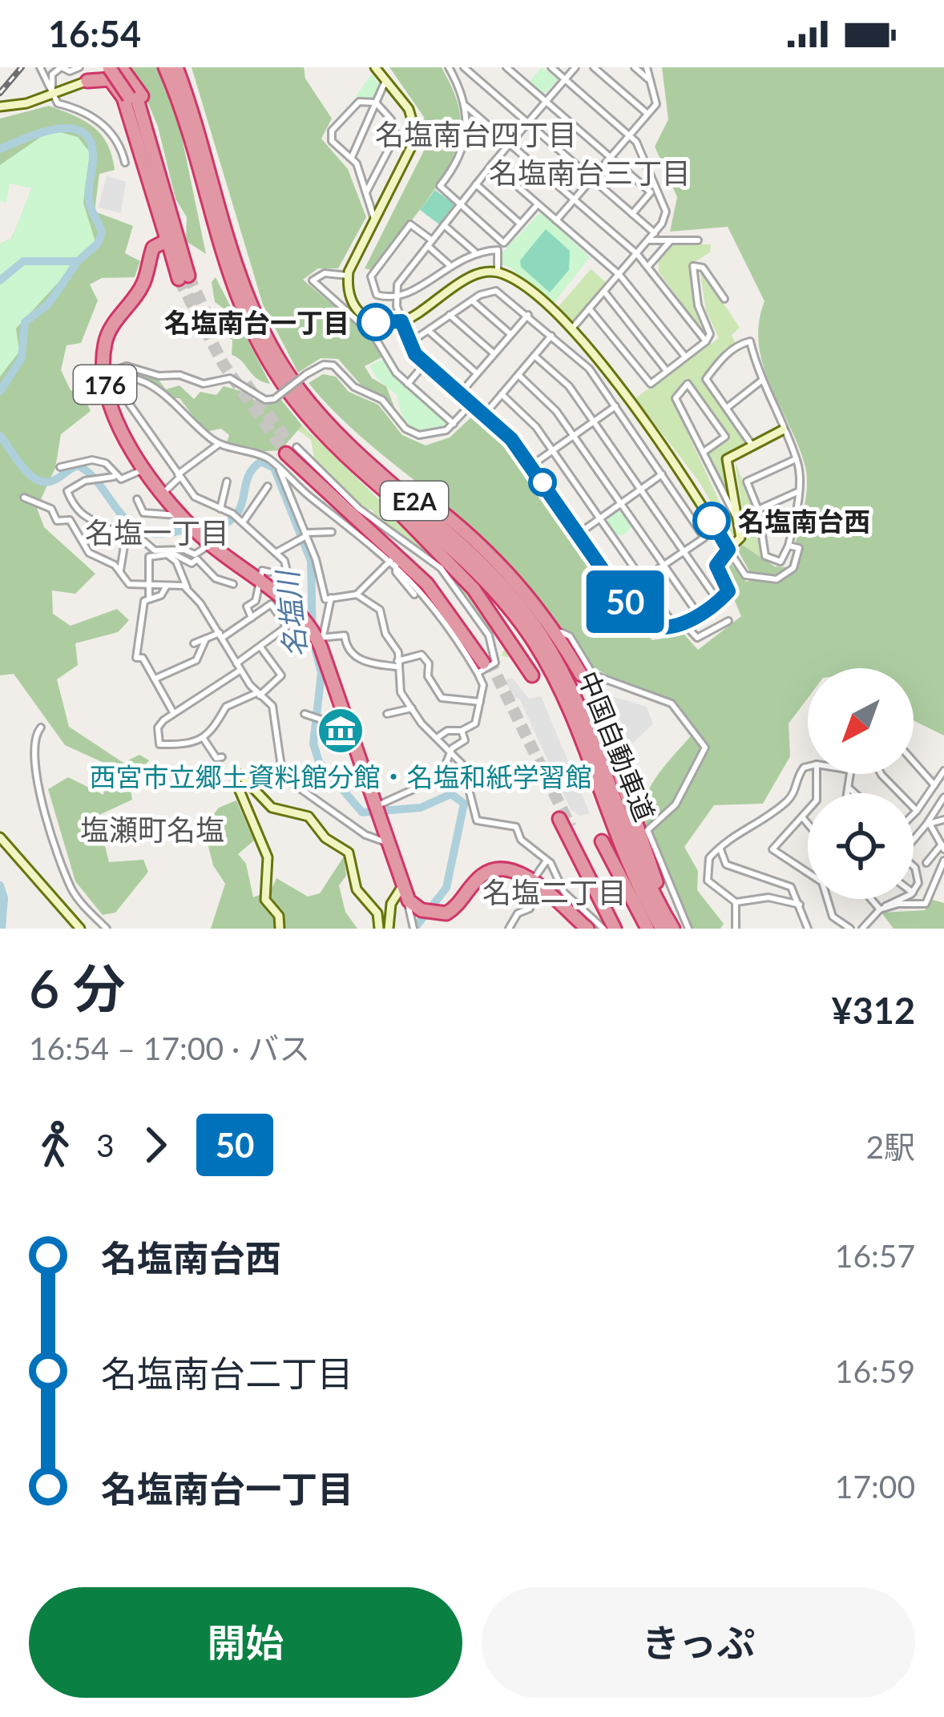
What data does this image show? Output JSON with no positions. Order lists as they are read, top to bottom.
{
  "streets": {
    "highway": ["176", "E2A", "中国自動車道"]
  },
  "districts": [
    "名塩南台四丁目",
    "名塩南台三丁目",
    "名塩一丁目",
    "塩瀬町名塩",
    "名塩二丁目"
  ],
  "water": ["名塩川"],
  "places": {
    "other": ["名塩南台一丁目", "名塩南台西"],
    "museum": ["西宮市立郷土資料館分館・名塩和紙学習館"]
  },
  "lines": ["bus line 50"],
  "north": "bottom left",
  "page": {
    "status": "16:54",
    "on_map": "50",
    "heading": ["6 分", "16:54 – 17:00 · バス", "¥312"],
    "legs": ["3", "50", "2駅"],
    "list": [
      {
        "name": "名塩南台西",
        "value": "16:57"
      },
      {
        "name": "名塩南台二丁目",
        "value": "16:59"
      },
      {
        "name": "名塩南台一丁目",
        "value": "17:00"
      }
    ],
    "buttons": ["開始", "きっぷ"]
  }
}
